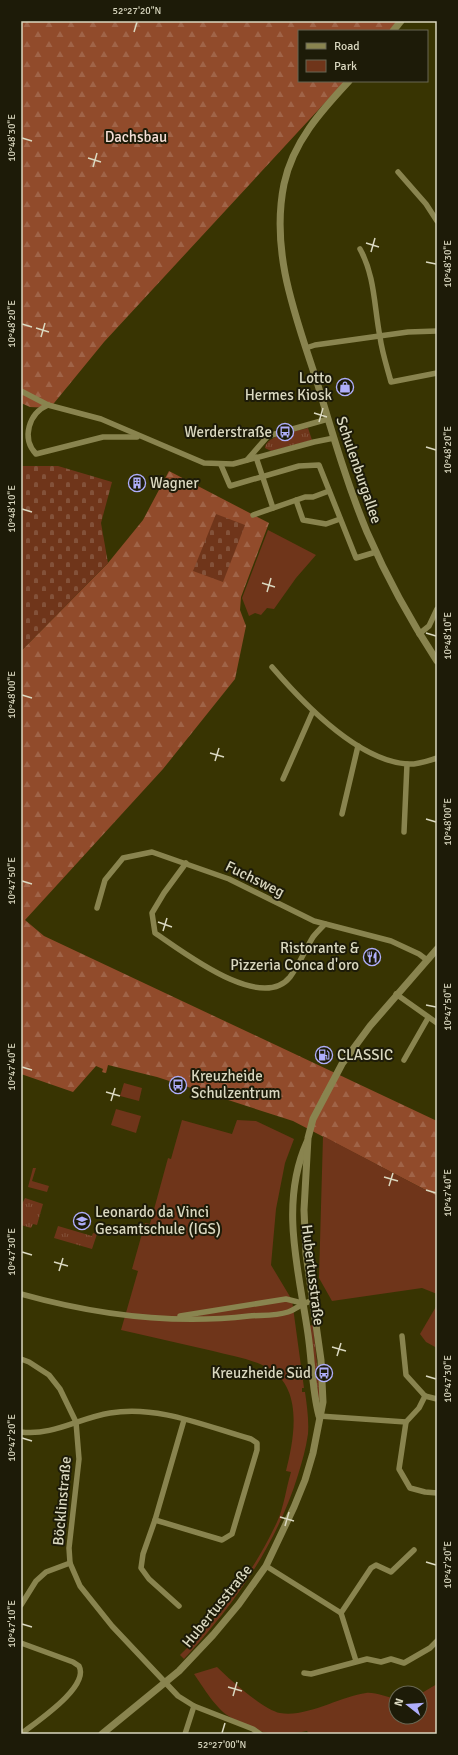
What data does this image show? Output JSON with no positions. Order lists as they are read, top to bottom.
{
  "streets": {
    "street": [
      "Schulenburgallee",
      "Fuchsweg",
      "Hubertusstraße",
      "Böcklinstraße"
    ]
  },
  "crossings": [
    ["Fuchsweg", "Hubertusstraße"],
    ["Hubertusstraße", "Böcklinstraße"]
  ],
  "parks": ["Dachsbau"],
  "places": {
    "shop": ["Lotto Hermes Kiosk"],
    "bus stop": ["Werderstraße", "Kreuzheide Schulzentrum", "Kreuzheide Süd"],
    "building": ["Wagner"],
    "restaurant": ["Ristorante & Pizzeria Conca d'oro"],
    "fuel station": ["CLASSIC"],
    "school or university": ["Leonardo da Vinci Gesamtschule (IGS)"]
  },
  "legend": ["Road", "Park"],
  "north": "left",
  "coordinates": [
    "52°27'20\"N",
    "10°48'30\"E",
    "10°48'20\"E",
    "10°48'10\"E",
    "10°48'00\"E",
    "10°47'50\"E",
    "10°47'40\"E",
    "10°47'30\"E",
    "10°47'20\"E",
    "10°47'10\"E",
    "52°27'00\"N"
  ]
}
